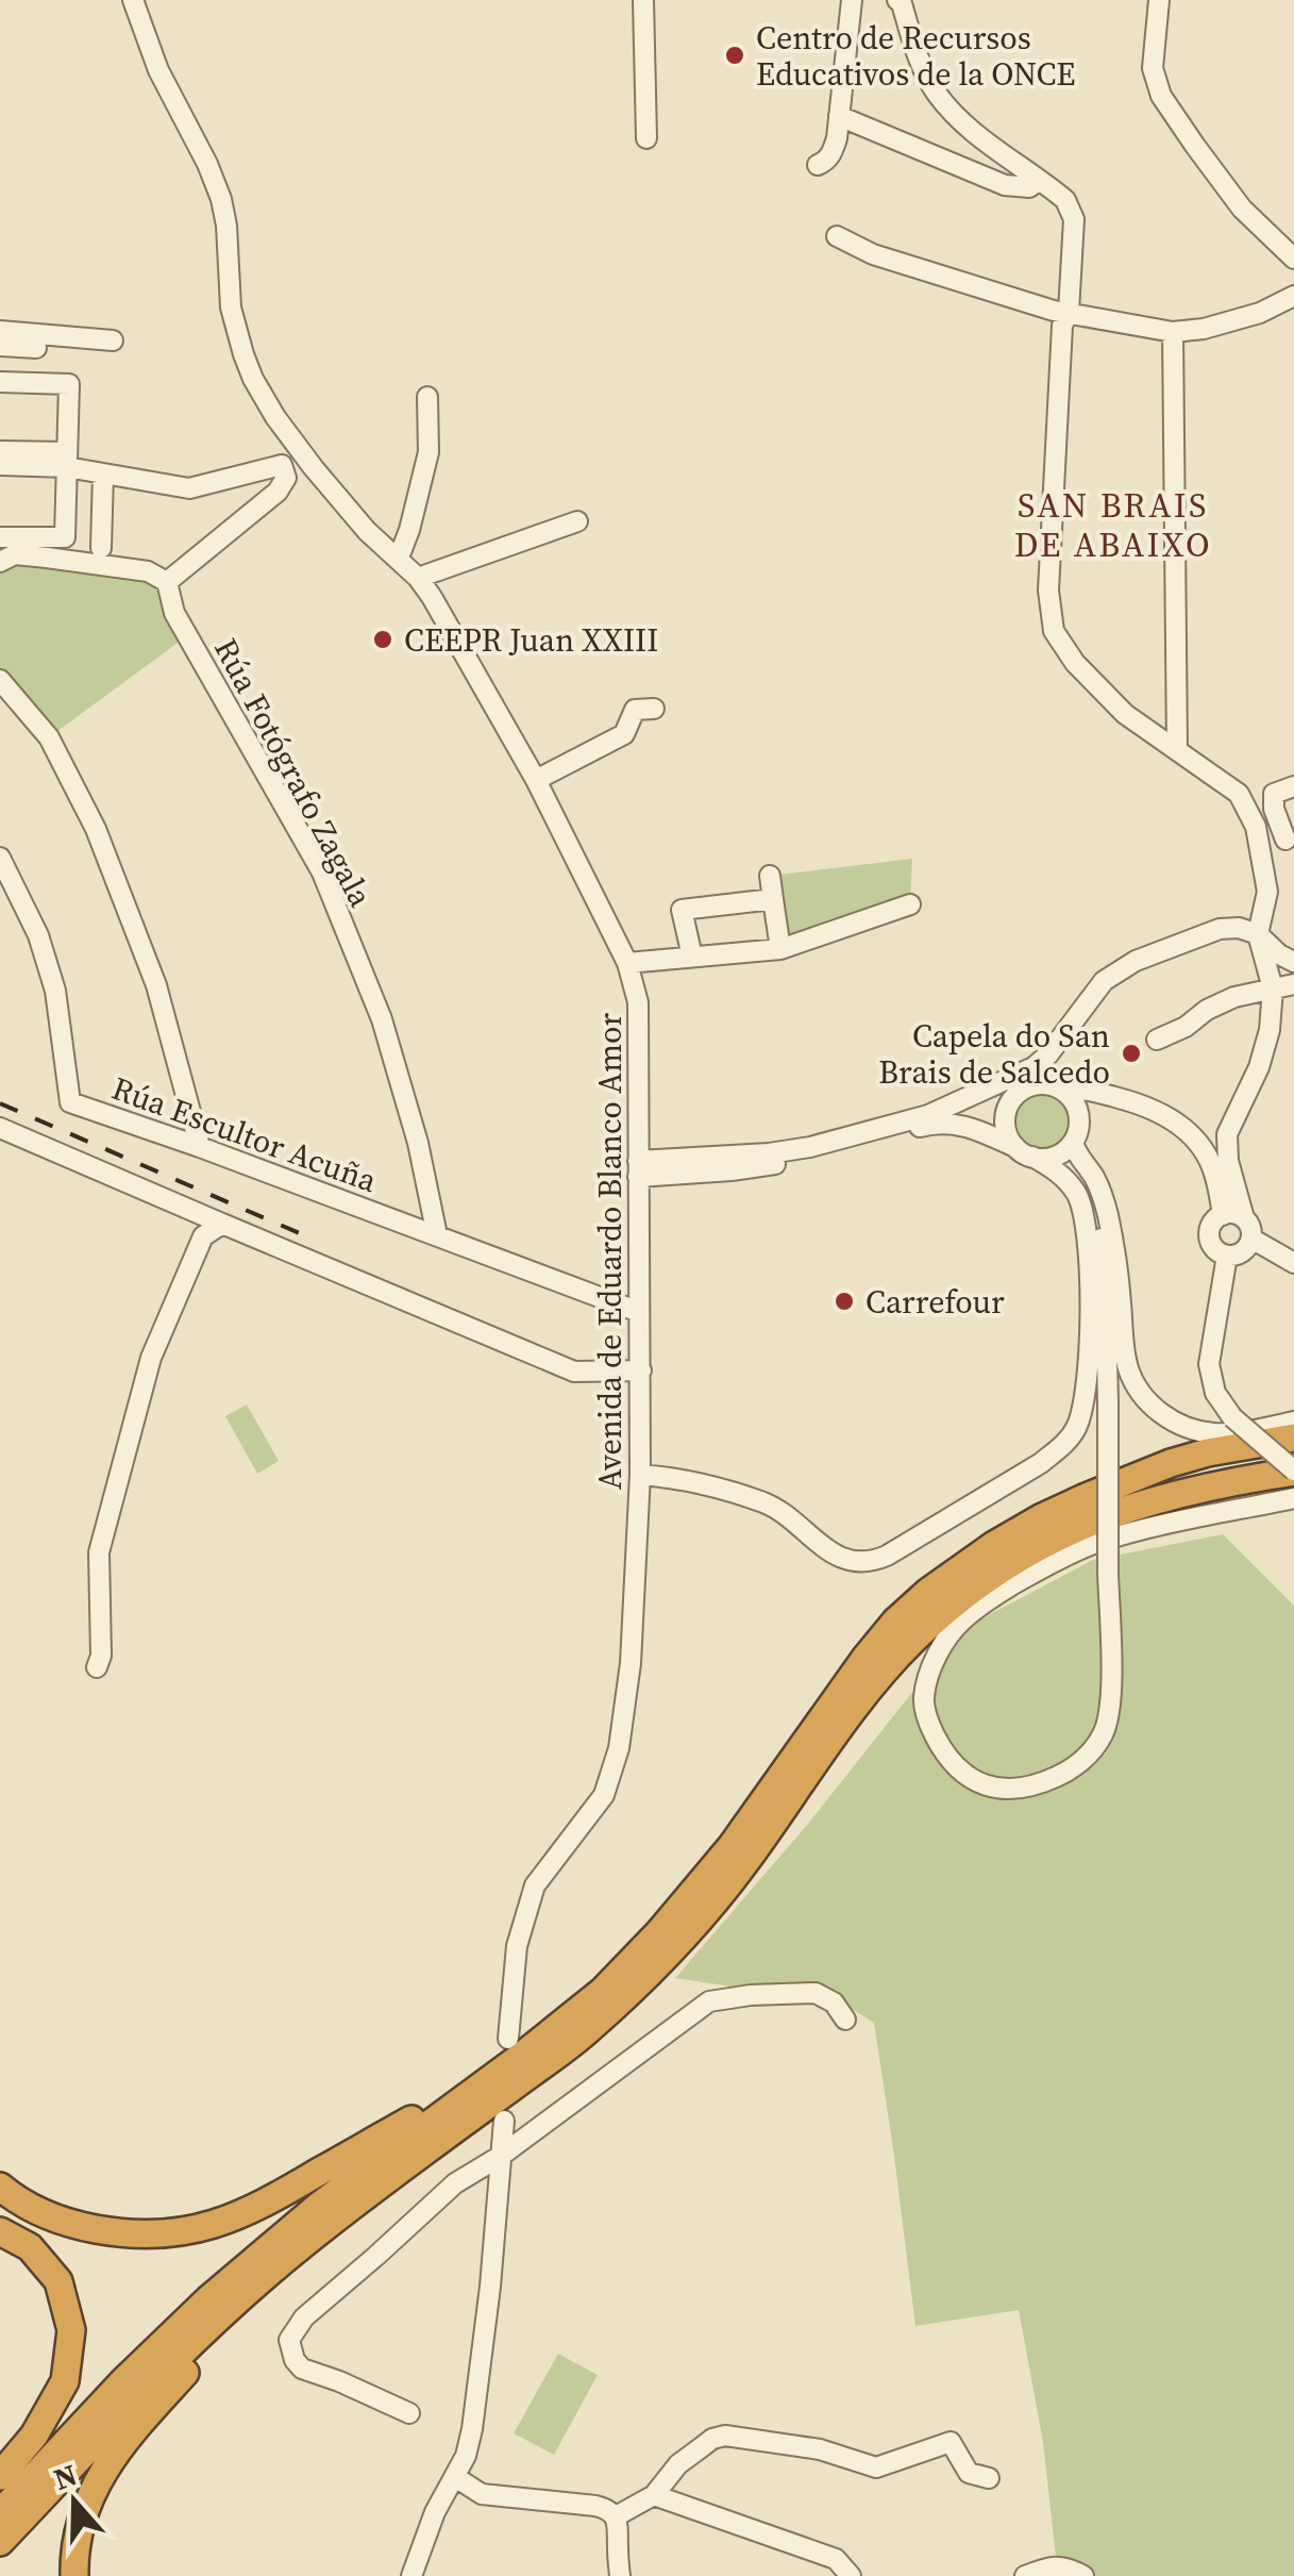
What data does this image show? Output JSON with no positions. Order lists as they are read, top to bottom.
{
  "streets": {
    "street": ["Rúa Fotógrafo Zagala", "Rúa Escultor Acuña", "Avenida de Eduardo Blanco Amor"]
  },
  "crossings": [
    ["Rúa Fotógrafo Zagala", "Rúa Escultor Acuña"],
    ["Rúa Escultor Acuña", "Avenida de Eduardo Blanco Amor"]
  ],
  "districts": ["SAN BRAIS DE ABAIXO"],
  "places": [
    "Centro de Recursos Educativos de la ONCE",
    "CEEPR Juan XXIII",
    "Capela do San Brais de Salcedo",
    "Carrefour"
  ],
  "north": "top"
}
